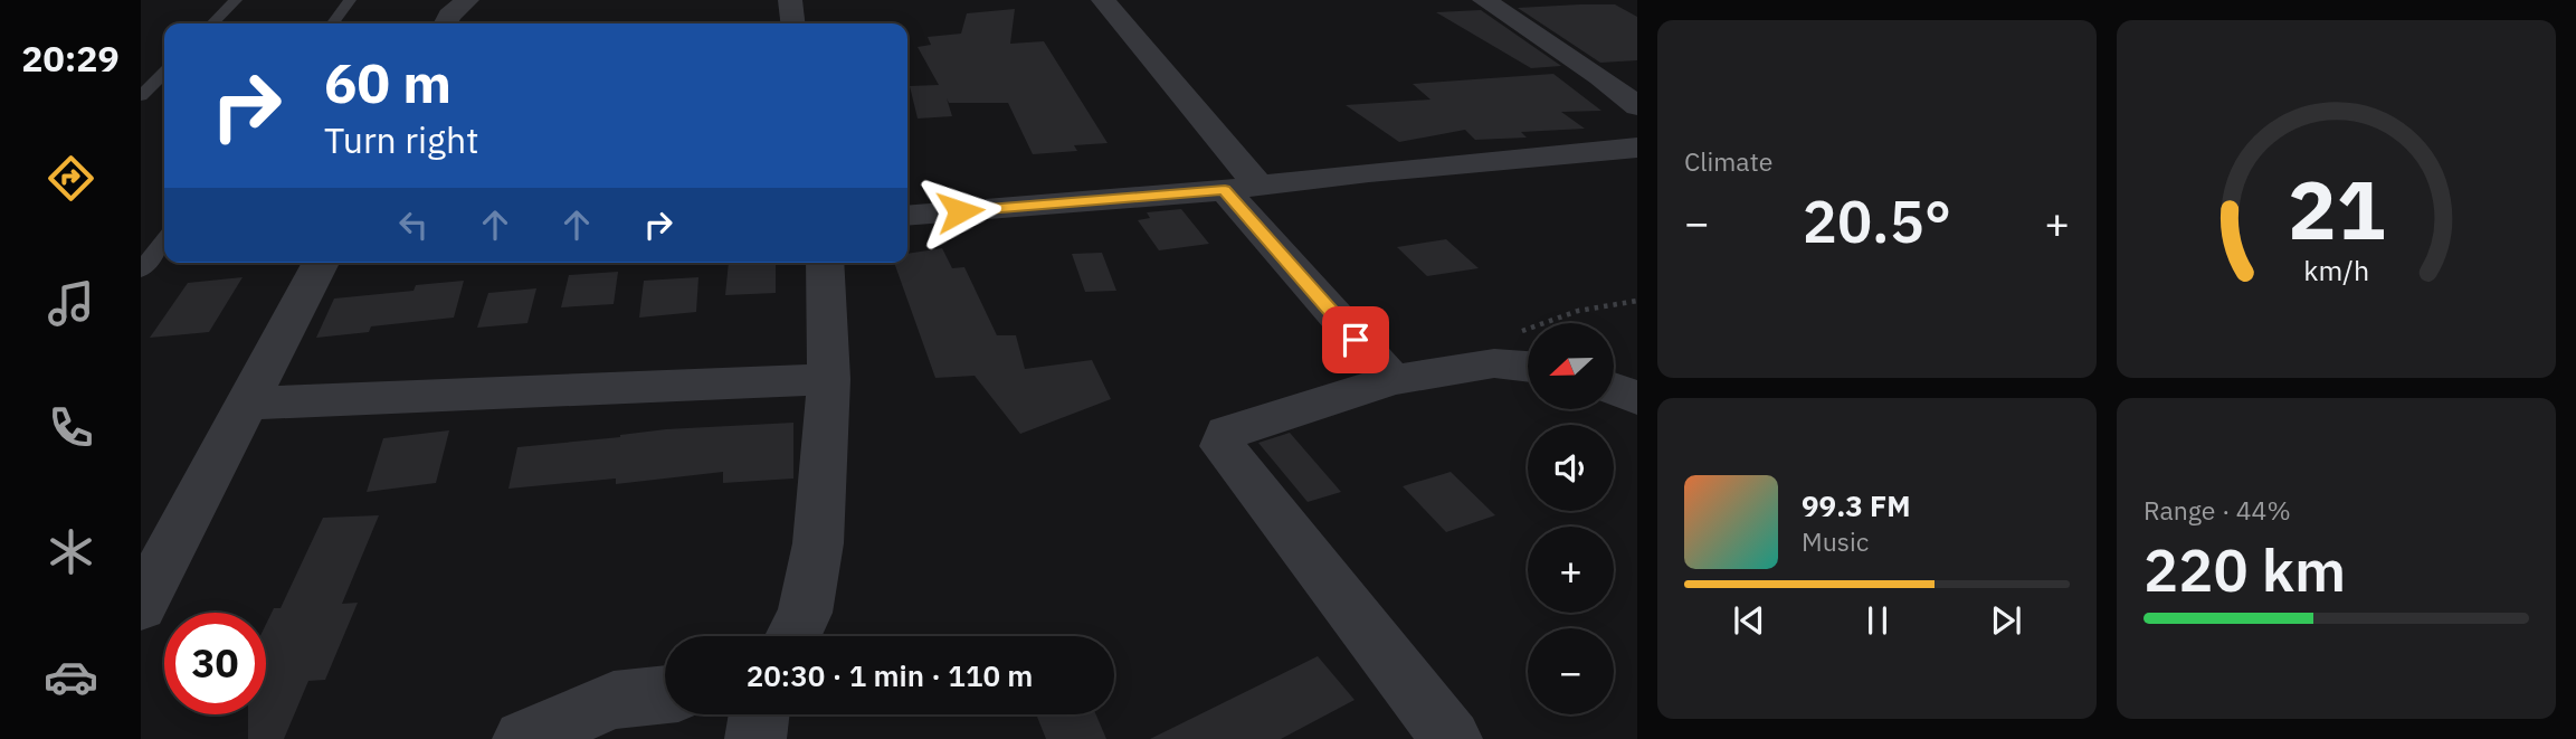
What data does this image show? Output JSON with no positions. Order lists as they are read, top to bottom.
{
  "north": "left",
  "page": {
    "tabs": "20:29",
    "tile": [
      "Climate",
      ["Range · 44%", "220 km"]
    ],
    "turn": ["60 m", "Turn right"],
    "heat": ["−", "20.5°", "+"],
    "map_buttons": ["+", "−"],
    "song": ["99.3 FM", "Music"],
    "limit": "30",
    "trip": "20:30 · 1 min · 110 m",
    "gauge": ["21", "km/h"]
  }
}
